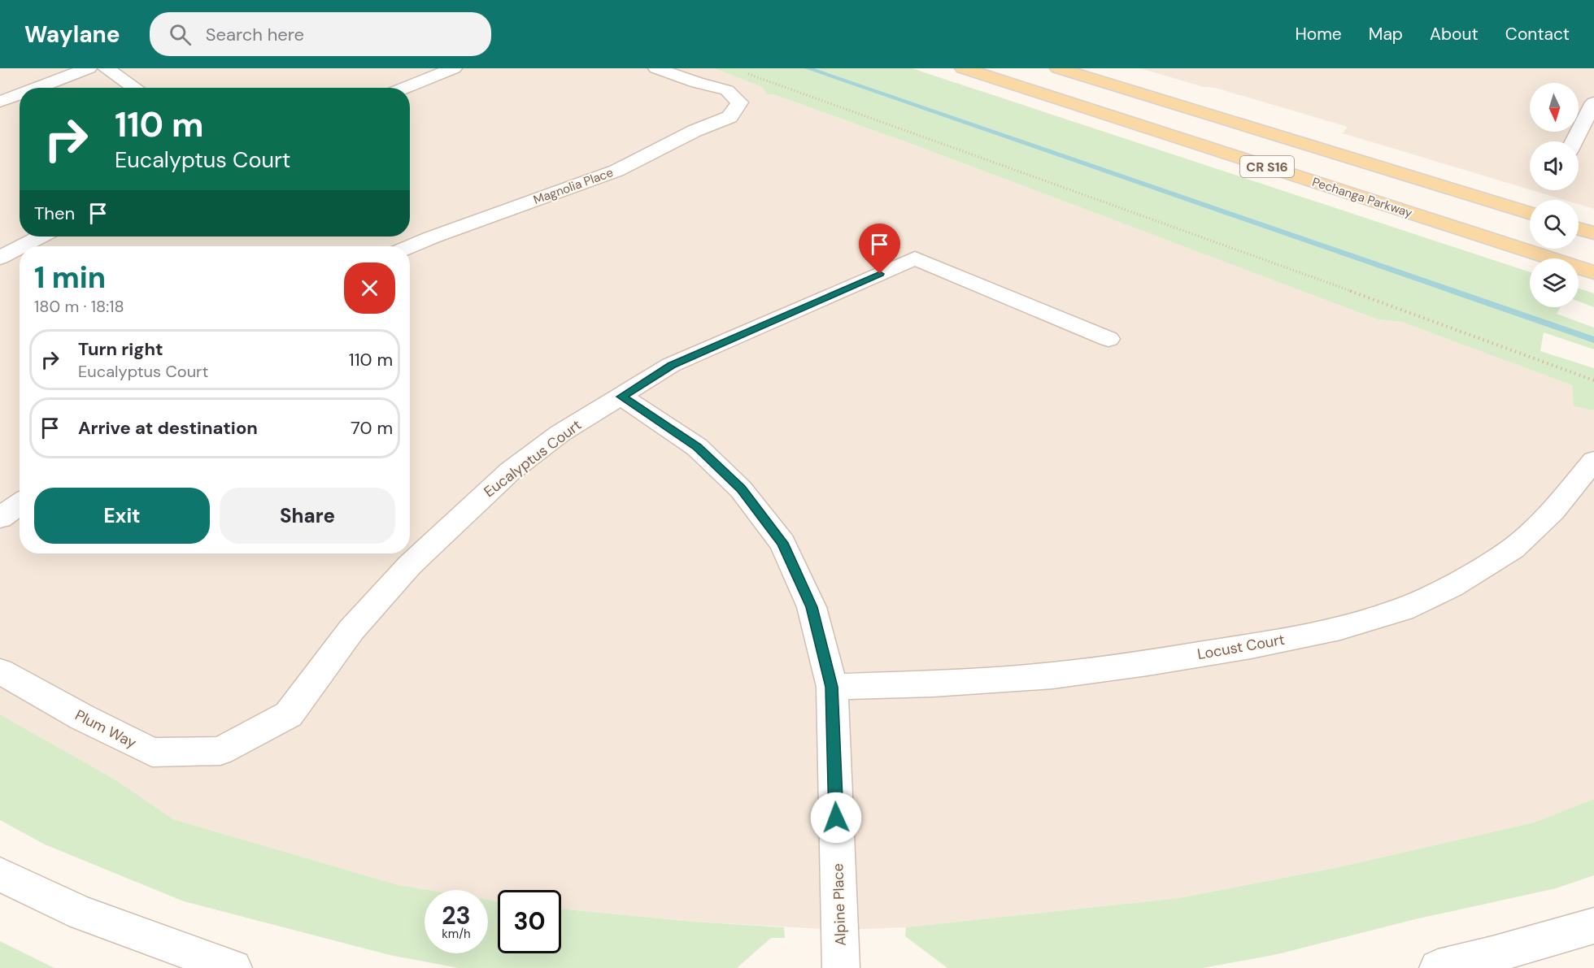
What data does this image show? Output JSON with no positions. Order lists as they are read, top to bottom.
{
  "streets": {
    "main road": ["CR S16", "Pechanga Parkway"],
    "street": [
      "Magnolia Place",
      "Eucalyptus Court",
      "Locust Court",
      "Plum Way",
      "Alpine Place"
    ]
  },
  "crossings": [
    ["Eucalyptus Court", "Plum Way"],
    ["Eucalyptus Court", "Alpine Place"],
    ["Locust Court", "Alpine Place"]
  ],
  "north": "bottom",
  "page": {
    "header": "Waylane",
    "search": "Search here",
    "nav": [
      "Home",
      "Map",
      "About",
      "Contact"
    ],
    "turn": ["110 m", "Eucalyptus Court"],
    "then": "Then",
    "heading": ["1 min", "180 m · 18:18"],
    "list": [
      {
        "name": "Turn right",
        "note": "Eucalyptus Court",
        "value": "110 m"
      },
      {
        "name": "Arrive at destination",
        "value": "70 m"
      }
    ],
    "buttons": ["Exit", "Share"],
    "speed": "23 km/h",
    "limit": "30"
  }
}
